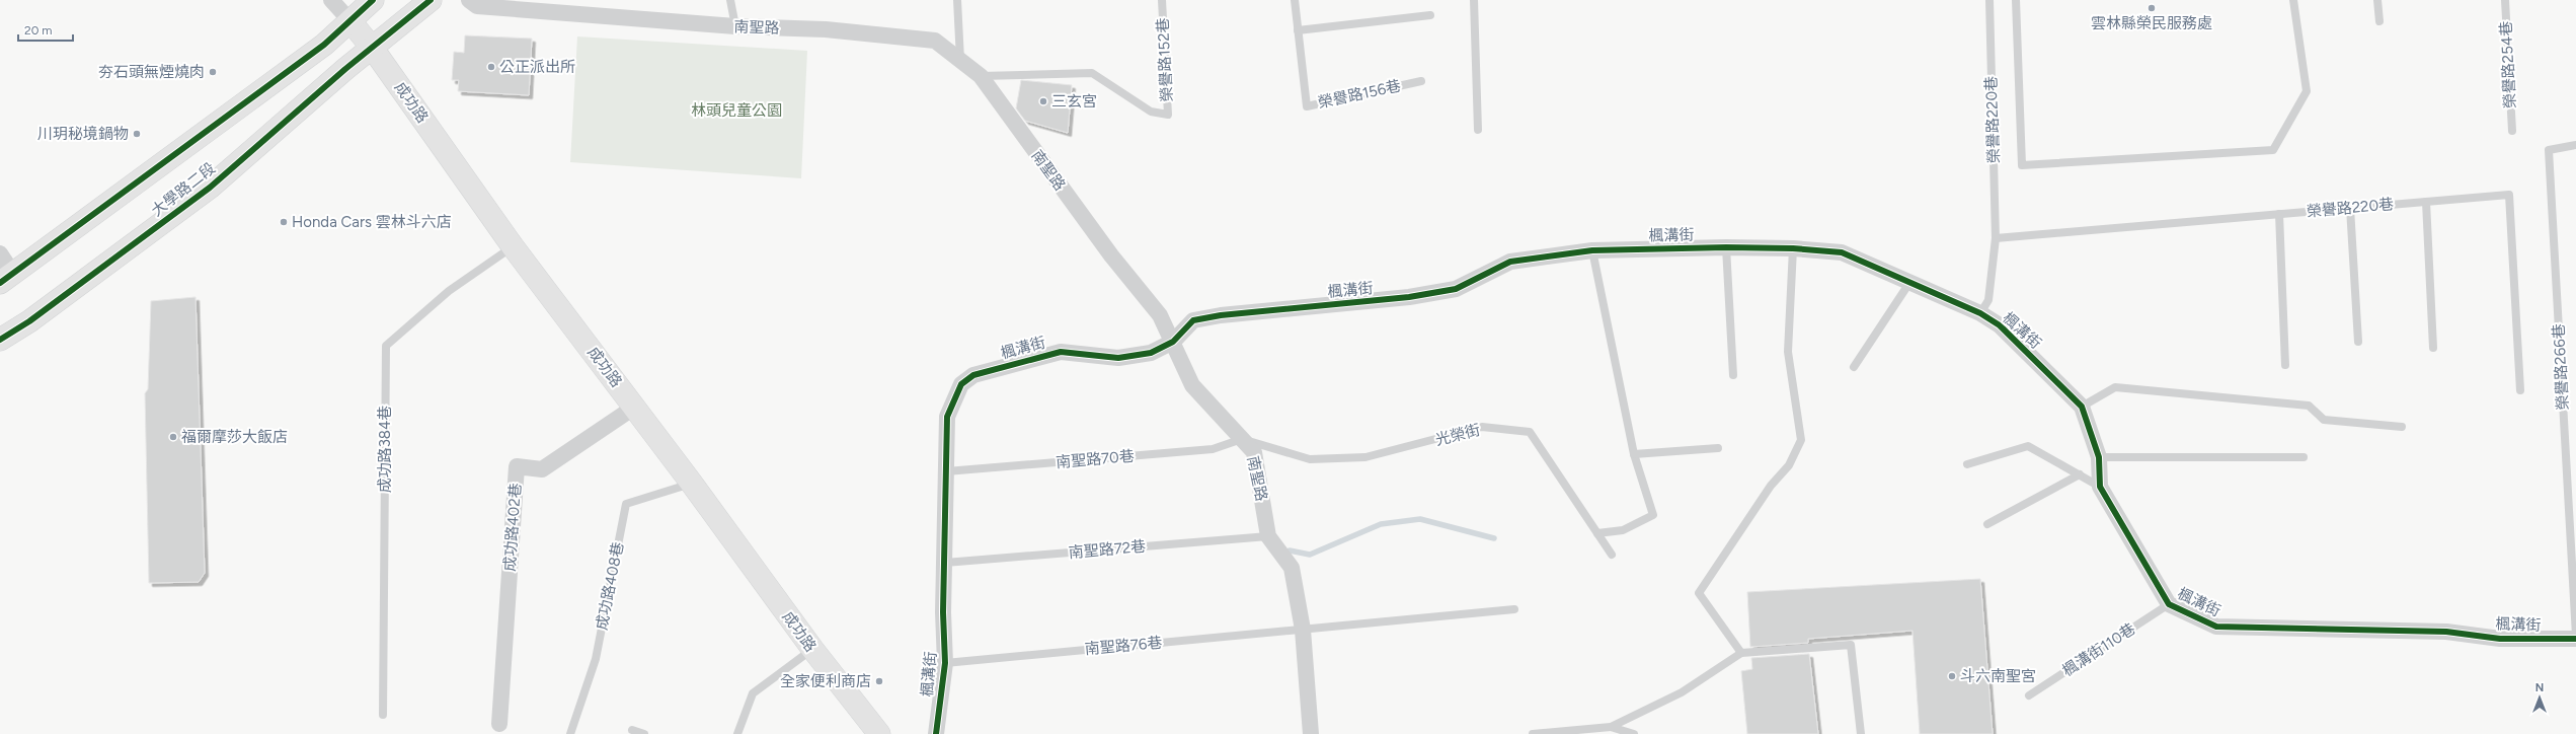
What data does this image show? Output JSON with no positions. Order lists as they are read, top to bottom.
{
  "streets": {
    "main road": ["成功路", "大學路二段"],
    "street": ["南聖路", "楓溝街", "成功路402巷"],
    "lane": [
      "榮譽路152巷",
      "榮譽路254巷",
      "榮譽路156巷",
      "榮譽路220巷",
      "榮譽路266巷",
      "光榮街",
      "成功路384巷",
      "南聖路70巷",
      "南聖路72巷",
      "成功路408巷",
      "南聖路76巷",
      "楓溝街110巷"
    ]
  },
  "crossings": [
    ["南聖路", "榮譽路152巷"],
    ["南聖路", "楓溝街"],
    ["南聖路", "光榮街"],
    ["南聖路", "南聖路70巷"],
    ["南聖路", "南聖路72巷"],
    ["南聖路", "南聖路76巷"],
    ["成功路", "大學路二段"],
    ["成功路", "成功路384巷"],
    ["成功路", "成功路402巷"],
    ["成功路", "成功路408巷"],
    ["榮譽路220巷", "楓溝街"],
    ["楓溝街", "南聖路70巷"],
    ["楓溝街", "南聖路72巷"],
    ["楓溝街", "南聖路76巷"],
    ["楓溝街", "楓溝街110巷"],
    ["光榮街", "南聖路70巷"]
  ],
  "parks": ["林頭兒童公園"],
  "places": [
    "雲林縣榮民服務處",
    "公正派出所",
    "夯石頭無煙燒肉",
    "三玄宮",
    "川玥秘境鍋物",
    "Honda Cars 雲林斗六店",
    "福爾摩莎大飯店",
    "斗六南聖宮",
    "全家便利商店"
  ],
  "scale_bar": "20 m",
  "north": "top"
}
